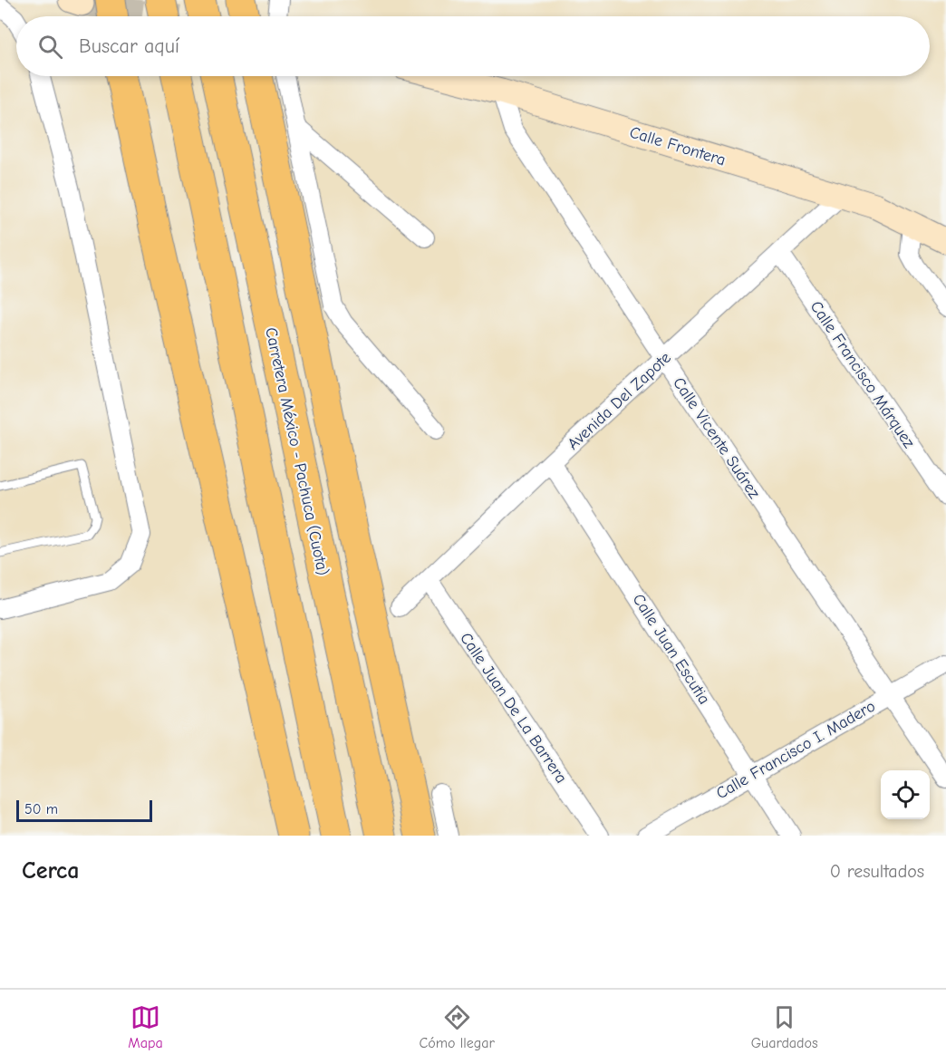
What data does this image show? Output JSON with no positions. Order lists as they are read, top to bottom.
{
  "streets": {
    "highway": ["Carretera México - Pachuca (Cuota)"],
    "main road": ["Calle Frontera"],
    "street": [
      "Calle Francisco Márquez",
      "Avenida Del Zapote",
      "Calle Vicente Suárez",
      "Calle Juan Escutia",
      "Calle Juan De La Barrera",
      "Calle Francisco I. Madero"
    ]
  },
  "crossings": [
    ["Calle Frontera", "Avenida Del Zapote"],
    ["Calle Frontera", "Calle Vicente Suárez"],
    ["Calle Francisco Márquez", "Avenida Del Zapote"],
    ["Avenida Del Zapote", "Calle Vicente Suárez"],
    ["Avenida Del Zapote", "Calle Juan Escutia"],
    ["Avenida Del Zapote", "Calle Juan De La Barrera"],
    ["Calle Vicente Suárez", "Calle Francisco I. Madero"],
    ["Calle Juan Escutia", "Calle Francisco I. Madero"]
  ],
  "scale_bar": "50 m",
  "page": {
    "search": "Buscar aquí",
    "scale": "50 m",
    "heading": ["Cerca", "0 resultados"],
    "nav": ["Mapa", "Cómo llegar", "Guardados"]
  }
}
